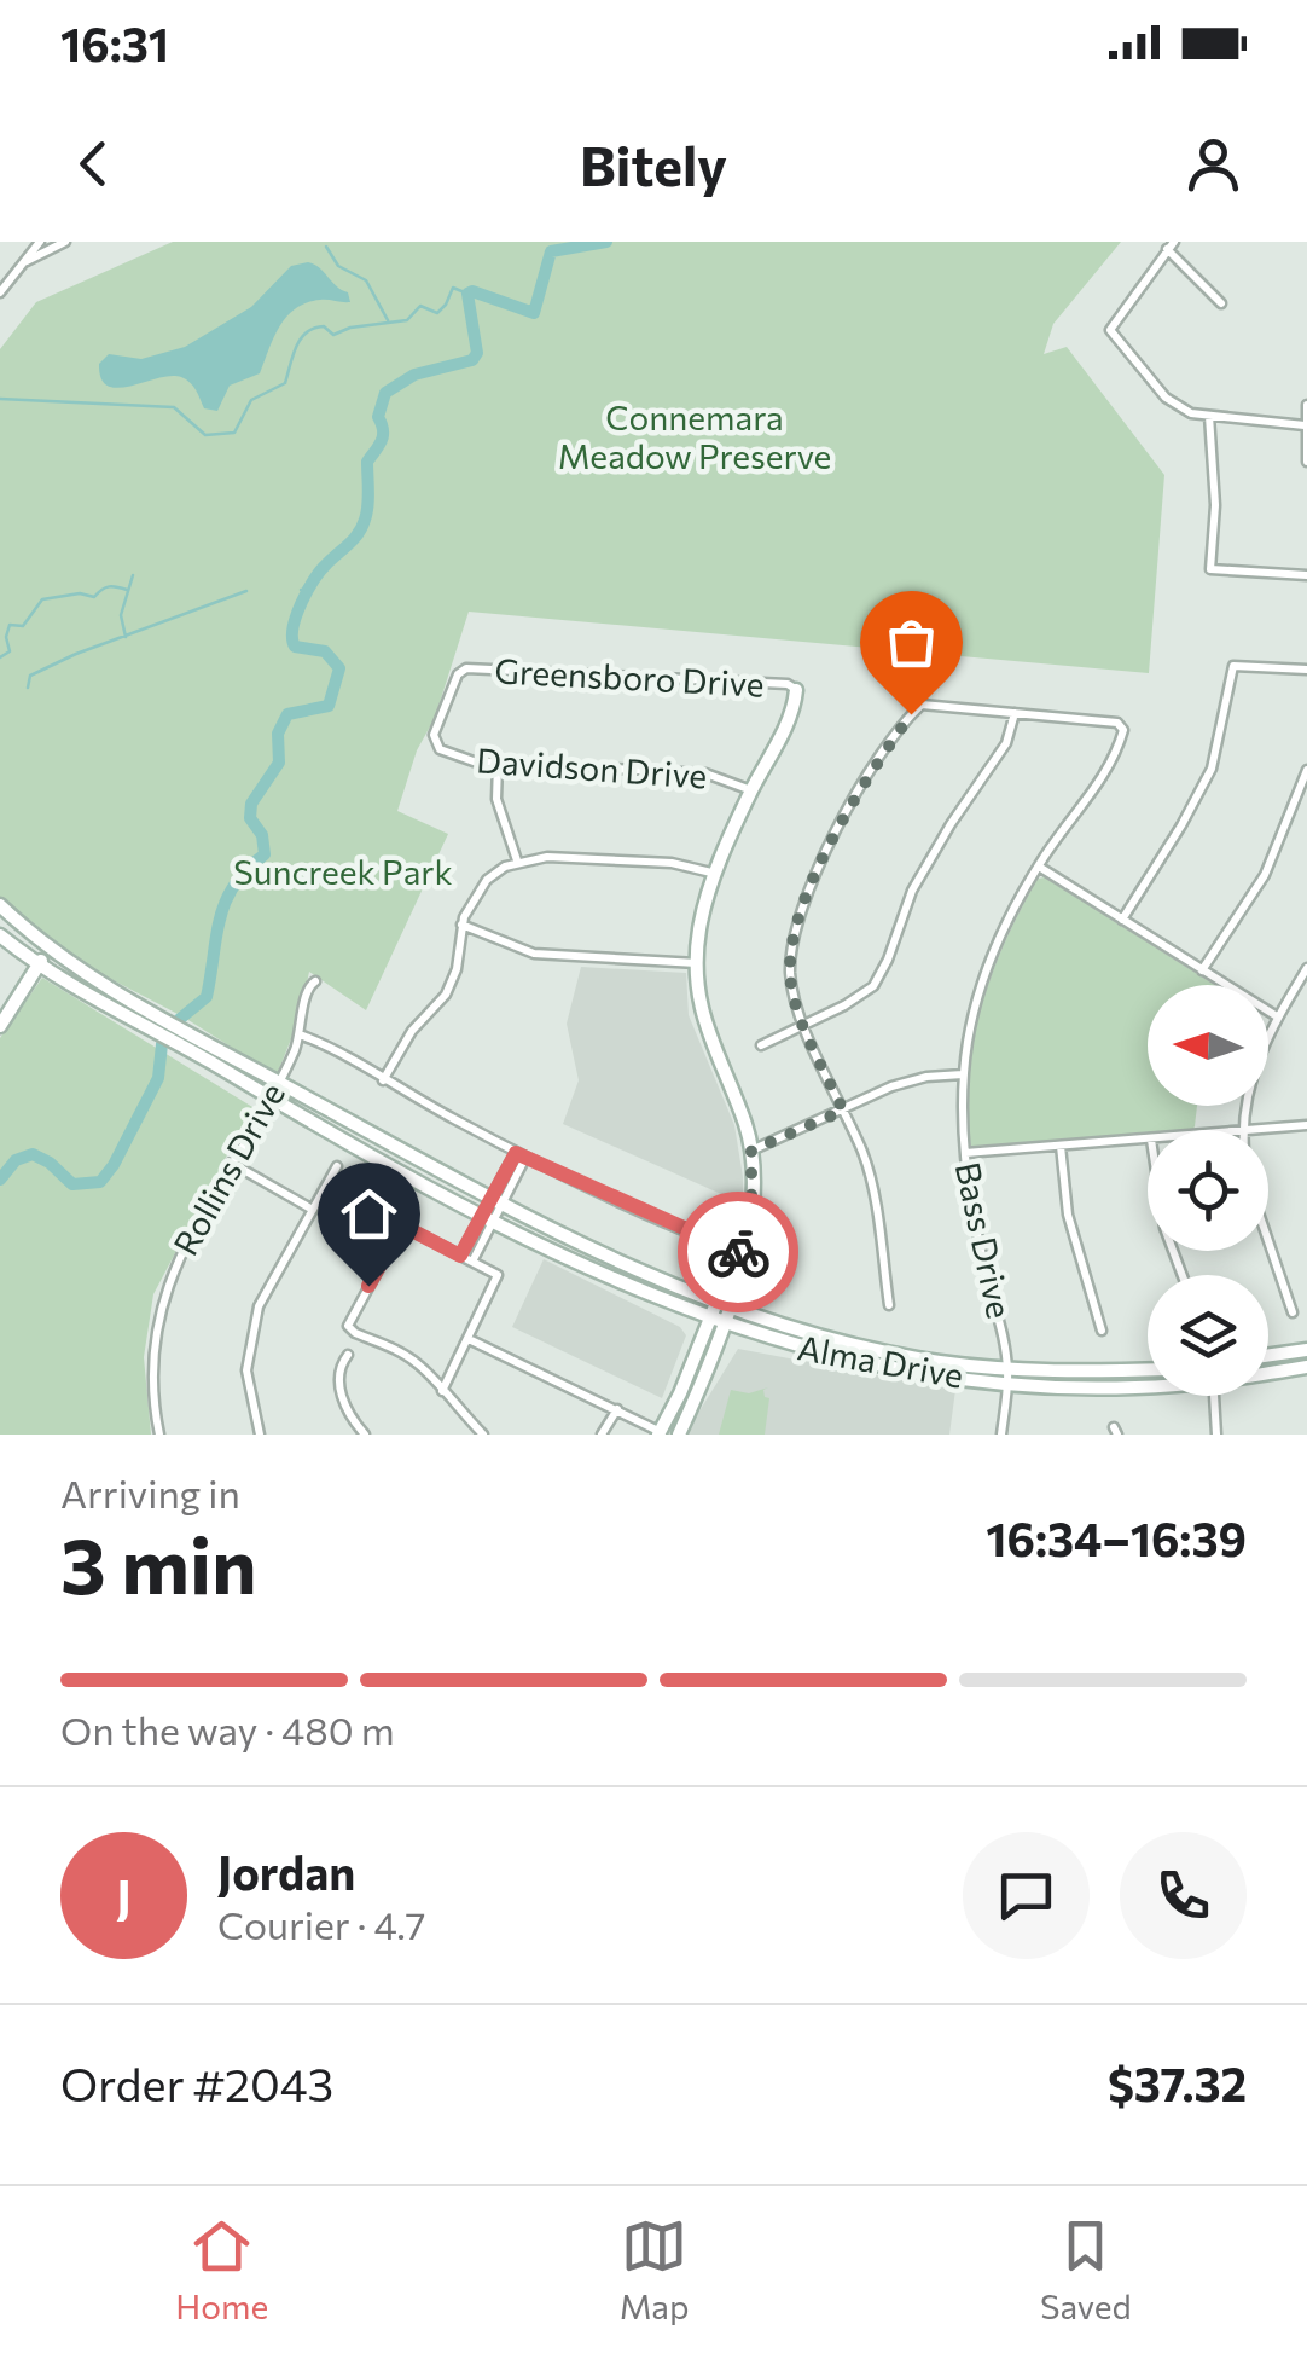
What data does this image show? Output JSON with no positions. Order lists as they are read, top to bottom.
{
  "streets": {
    "main road": ["Alma Drive"],
    "street": [
      "Greensboro Drive",
      "Davidson Drive",
      "Rollins Drive",
      "Bass Drive"
    ]
  },
  "crossings": [
    ["Greensboro Drive", "Davidson Drive"],
    ["Rollins Drive", "Alma Drive"],
    ["Bass Drive", "Alma Drive"]
  ],
  "parks": ["Connemara Meadow Preserve", "Suncreek Park"],
  "north": "left",
  "page": {
    "status": "16:31",
    "header": "Bitely",
    "heading": ["3 min", "Arriving in", "16:34–16:39"],
    "panel": [
      "Jordan",
      "Courier · 4.7",
      "Order #2043",
      "$37.32"
    ],
    "bar": "On the way · 480 m",
    "round": "J",
    "tabs": ["Home", "Map", "Saved"]
  }
}
